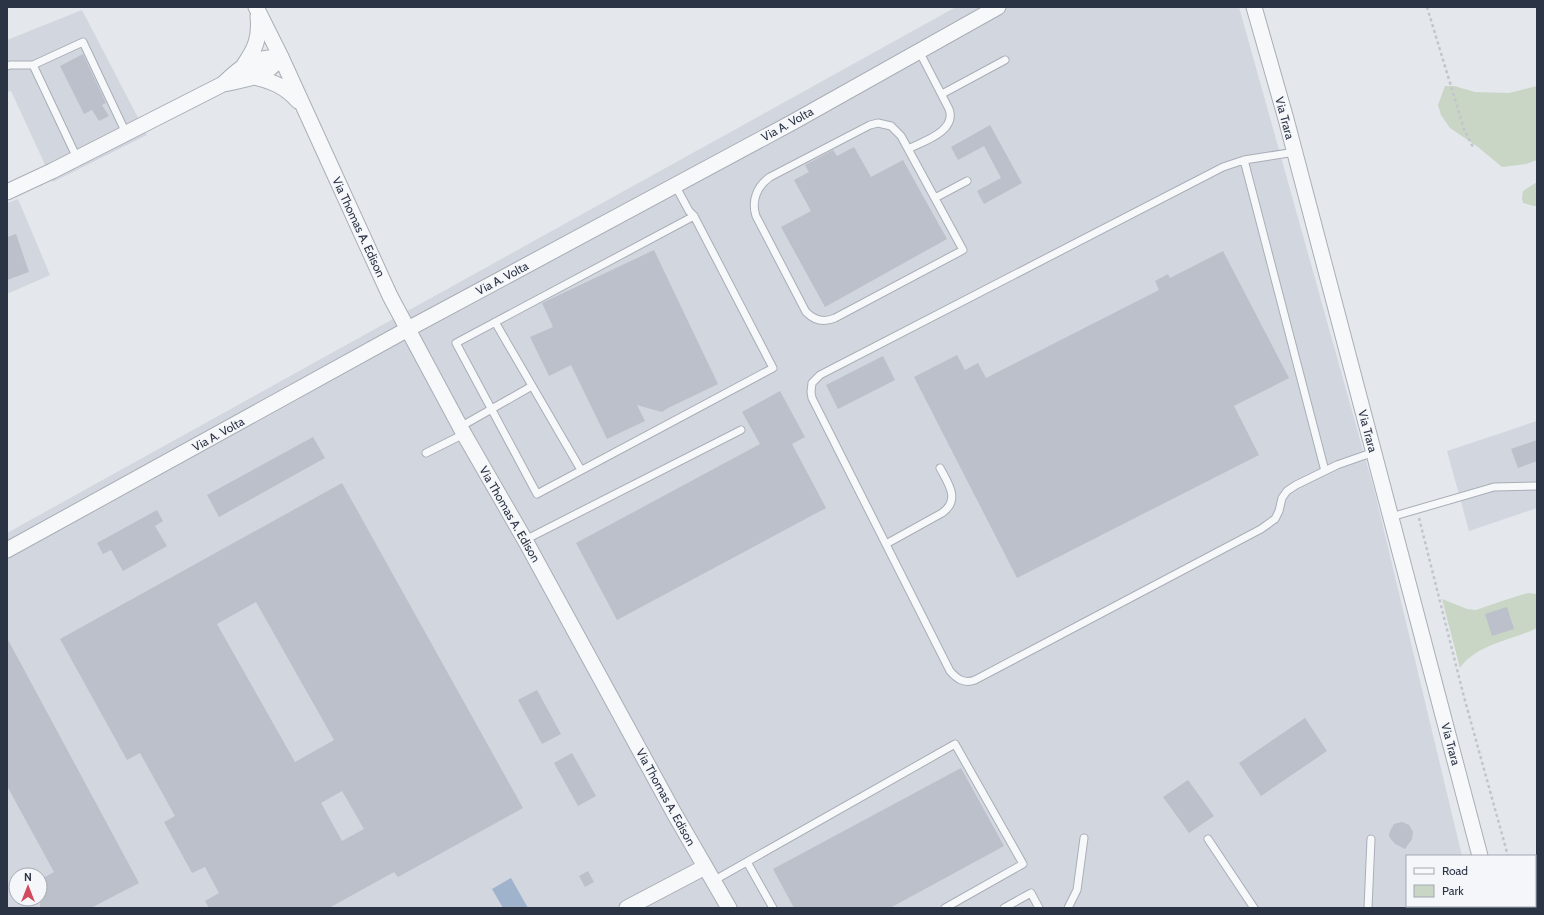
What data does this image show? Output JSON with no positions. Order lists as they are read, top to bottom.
{
  "streets": {
    "street": ["Via Trara", "Via A. Volta", "Via Thomas A. Edison"]
  },
  "crossings": [
    ["Via A. Volta", "Via Thomas A. Edison"]
  ],
  "legend": ["Road", "Park"],
  "north": "top"
}
